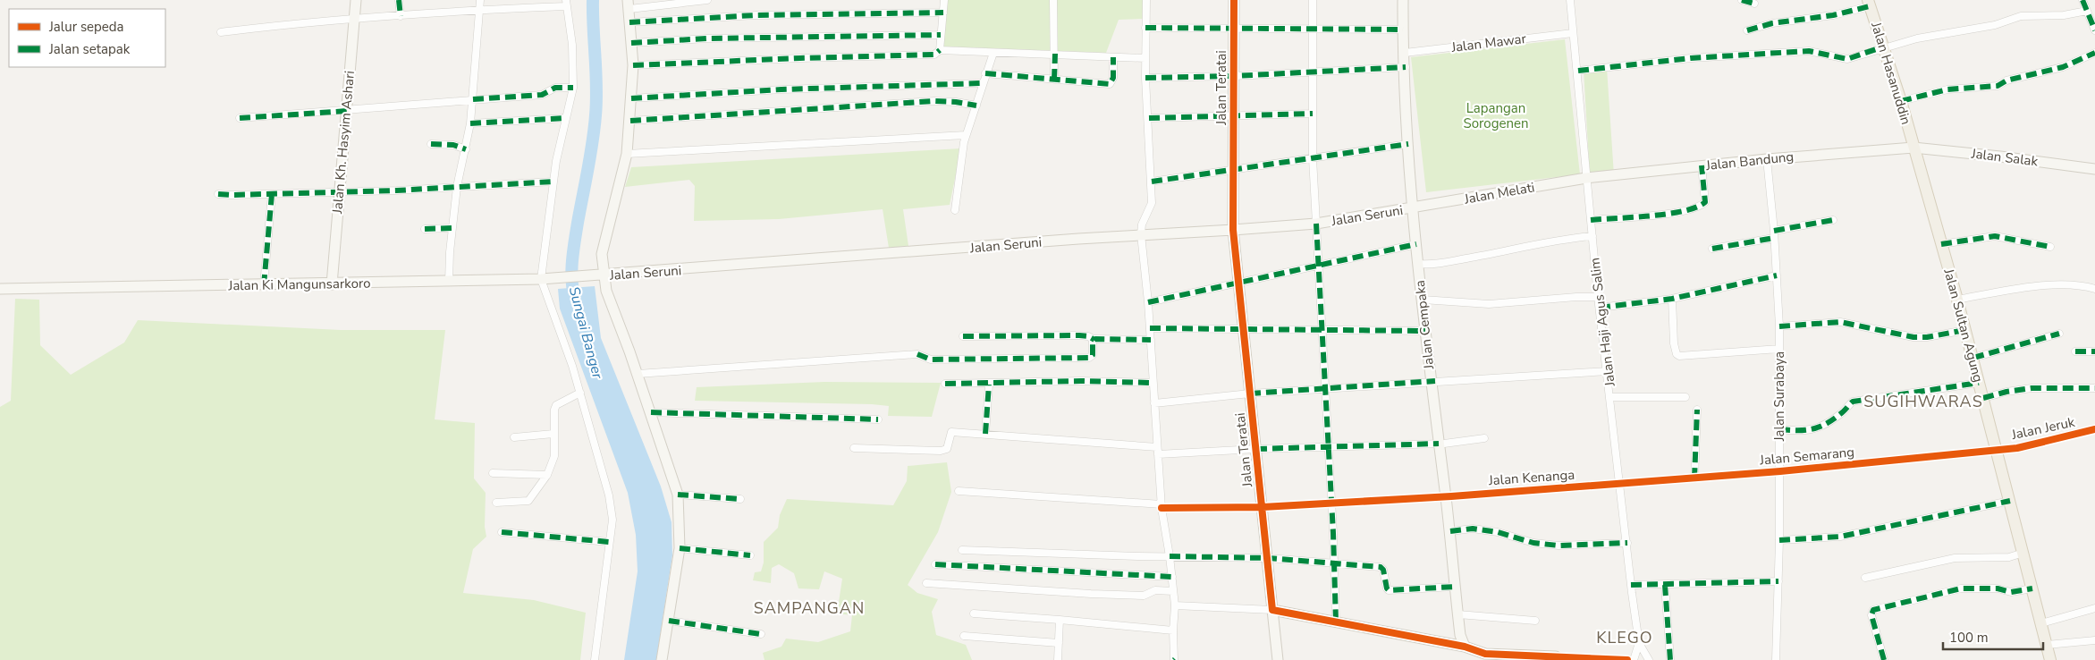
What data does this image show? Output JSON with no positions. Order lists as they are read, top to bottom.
{
  "streets": {
    "main road": ["Jalan Hasanuddin", "Jalan Sultan Agung"],
    "street": [
      "Jalan Mawar",
      "Jalan Teratai",
      "Jalan Kh. Hasyim Ashari",
      "Jalan Salak",
      "Jalan Bandung",
      "Jalan Melati",
      "Jalan Seruni",
      "Jalan Ki Mangunsarkoro",
      "Jalan Haji Agus Salim",
      "Jalan Cempaka",
      "Jalan Surabaya",
      "Jalan Jeruk",
      "Jalan Semarang",
      "Jalan Kenanga"
    ]
  },
  "crossings": [
    ["Jalan Mawar", "Jalan Haji Agus Salim"],
    ["Jalan Mawar", "Jalan Cempaka"],
    ["Jalan Hasanuddin", "Jalan Salak"],
    ["Jalan Hasanuddin", "Jalan Bandung"],
    ["Jalan Hasanuddin", "Jalan Sultan Agung"],
    ["Jalan Teratai", "Jalan Seruni"],
    ["Jalan Teratai", "Jalan Kenanga"],
    ["Jalan Kh. Hasyim Ashari", "Jalan Ki Mangunsarkoro"],
    ["Jalan Salak", "Jalan Bandung"],
    ["Jalan Salak", "Jalan Sultan Agung"],
    ["Jalan Bandung", "Jalan Melati"],
    ["Jalan Bandung", "Jalan Haji Agus Salim"],
    ["Jalan Bandung", "Jalan Sultan Agung"],
    ["Jalan Bandung", "Jalan Surabaya"],
    ["Jalan Melati", "Jalan Seruni"],
    ["Jalan Melati", "Jalan Haji Agus Salim"],
    ["Jalan Melati", "Jalan Cempaka"],
    ["Jalan Seruni", "Jalan Ki Mangunsarkoro"],
    ["Jalan Seruni", "Jalan Cempaka"],
    ["Jalan Haji Agus Salim", "Jalan Semarang"],
    ["Jalan Haji Agus Salim", "Jalan Kenanga"],
    ["Jalan Cempaka", "Jalan Kenanga"],
    ["Jalan Sultan Agung", "Jalan Jeruk"],
    ["Jalan Sultan Agung", "Jalan Semarang"],
    ["Jalan Surabaya", "Jalan Semarang"],
    ["Jalan Jeruk", "Jalan Semarang"],
    ["Jalan Semarang", "Jalan Kenanga"]
  ],
  "districts": ["SUGIHWARAS", "SAMPANGAN", "KLEGO"],
  "water": ["Sungai Banger"],
  "parks": ["Lapangan Sorogenen"],
  "legend": ["Jalur sepeda", "Jalan setapak"],
  "scale_bar": "100 m"
}
